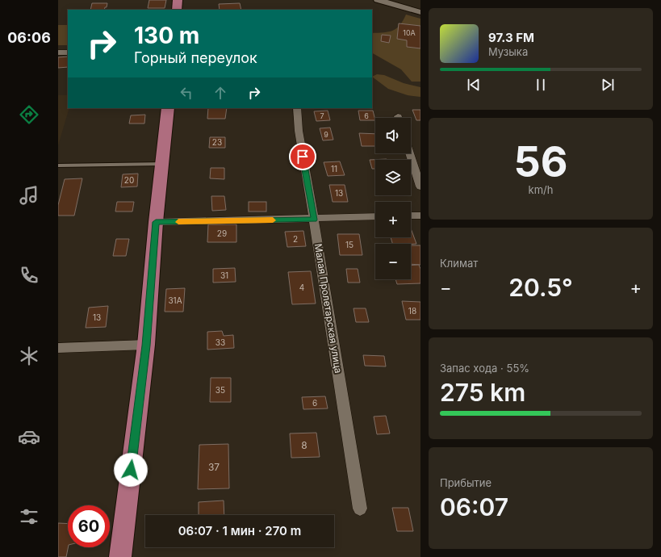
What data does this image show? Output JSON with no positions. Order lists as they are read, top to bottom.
{
  "streets": {
    "street": ["Малая Пролетарская улица"]
  },
  "house_numbers": [
    "10А",
    "7",
    "6",
    "9",
    "23",
    "11",
    "20",
    "13",
    "29",
    "2",
    "15",
    "31",
    "4",
    "31А",
    "18",
    "13",
    "33",
    "35",
    "6",
    "8",
    "37"
  ],
  "page": {
    "tabs": "06:06",
    "turn": ["130 m", "Горный переулок"],
    "song": ["97.3 FM", "Музыка"],
    "map_buttons": ["+", "−"],
    "tile": [
      ["56", "km/h"],
      "Климат",
      ["Запас хода · 55%", "275 km"],
      ["Прибытие", "06:07"]
    ],
    "heat": ["−", "20.5°", "+"],
    "limit": "60",
    "trip": "06:07 · 1 мин · 270 m"
  }
}
